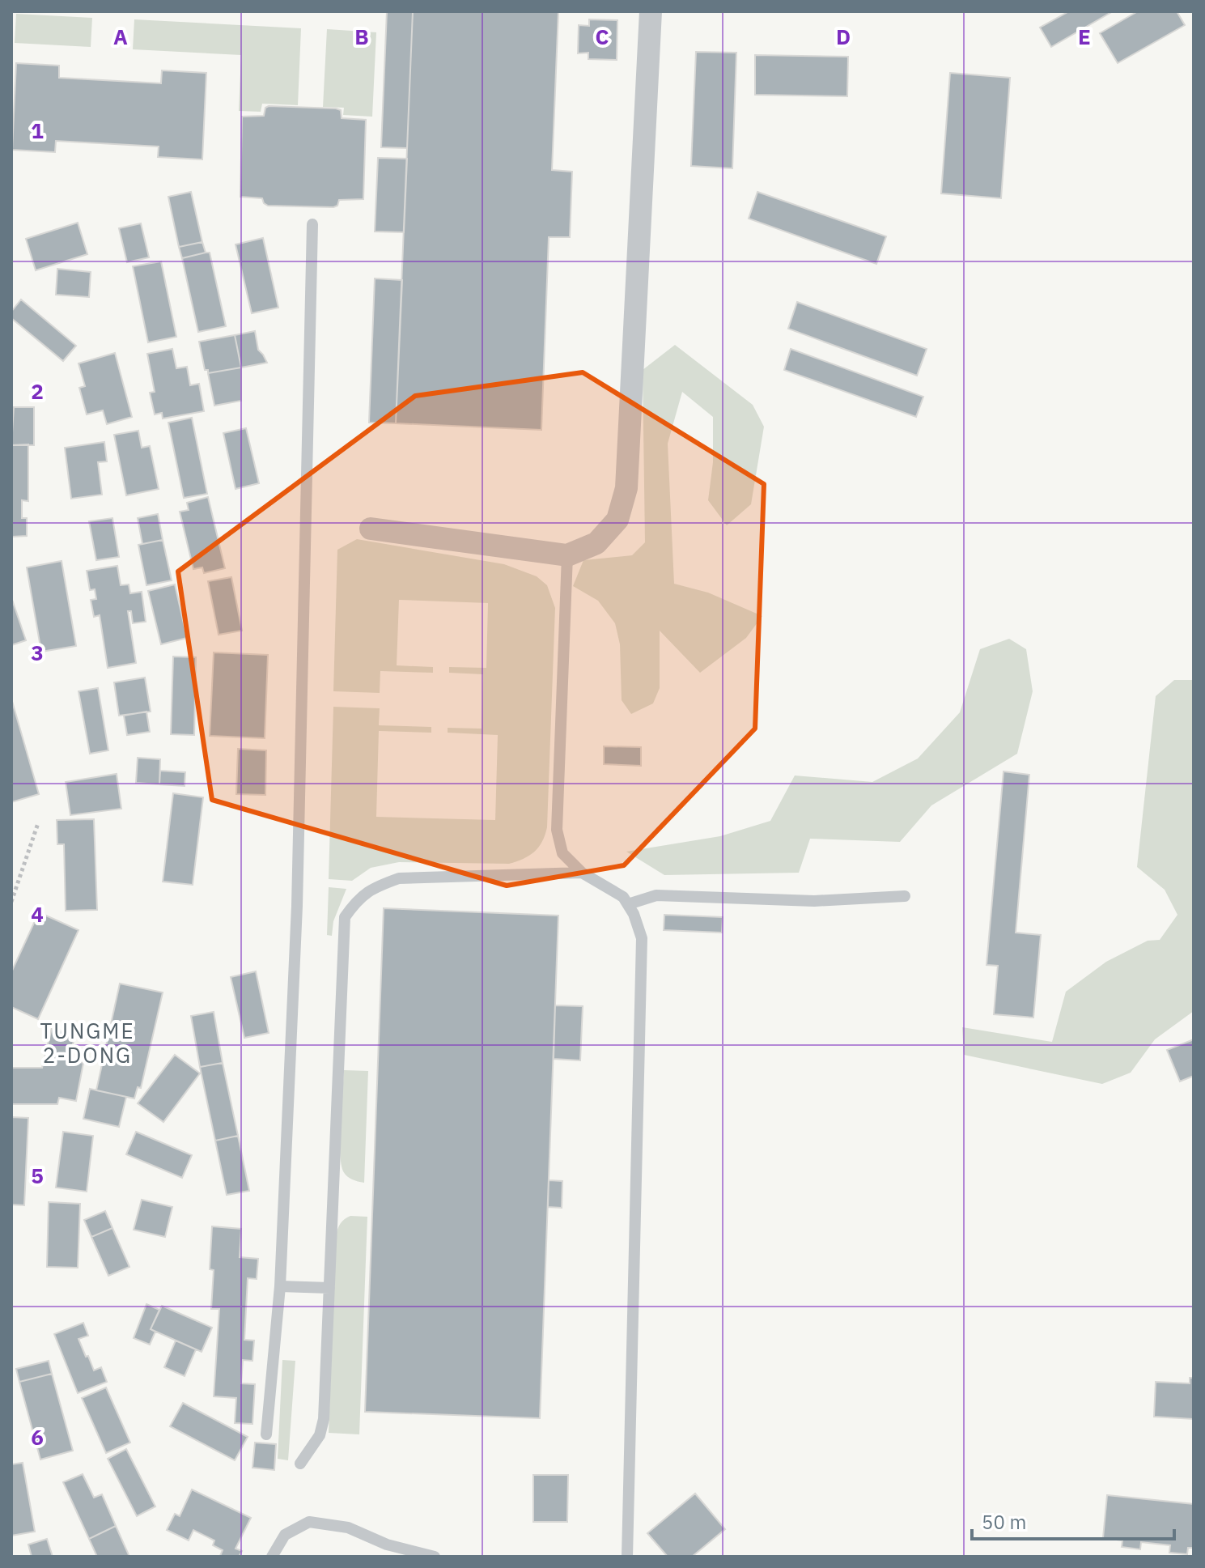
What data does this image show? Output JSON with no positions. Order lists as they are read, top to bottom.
{
  "districts": ["TUNGME 2-DONG"],
  "scale_bar": "50 m",
  "grid": {
    "columns": [
      "A",
      "B",
      "C",
      "D",
      "E"
    ],
    "rows": [
      "1",
      "2",
      "3",
      "4",
      "5",
      "6"
    ]
  }
}
